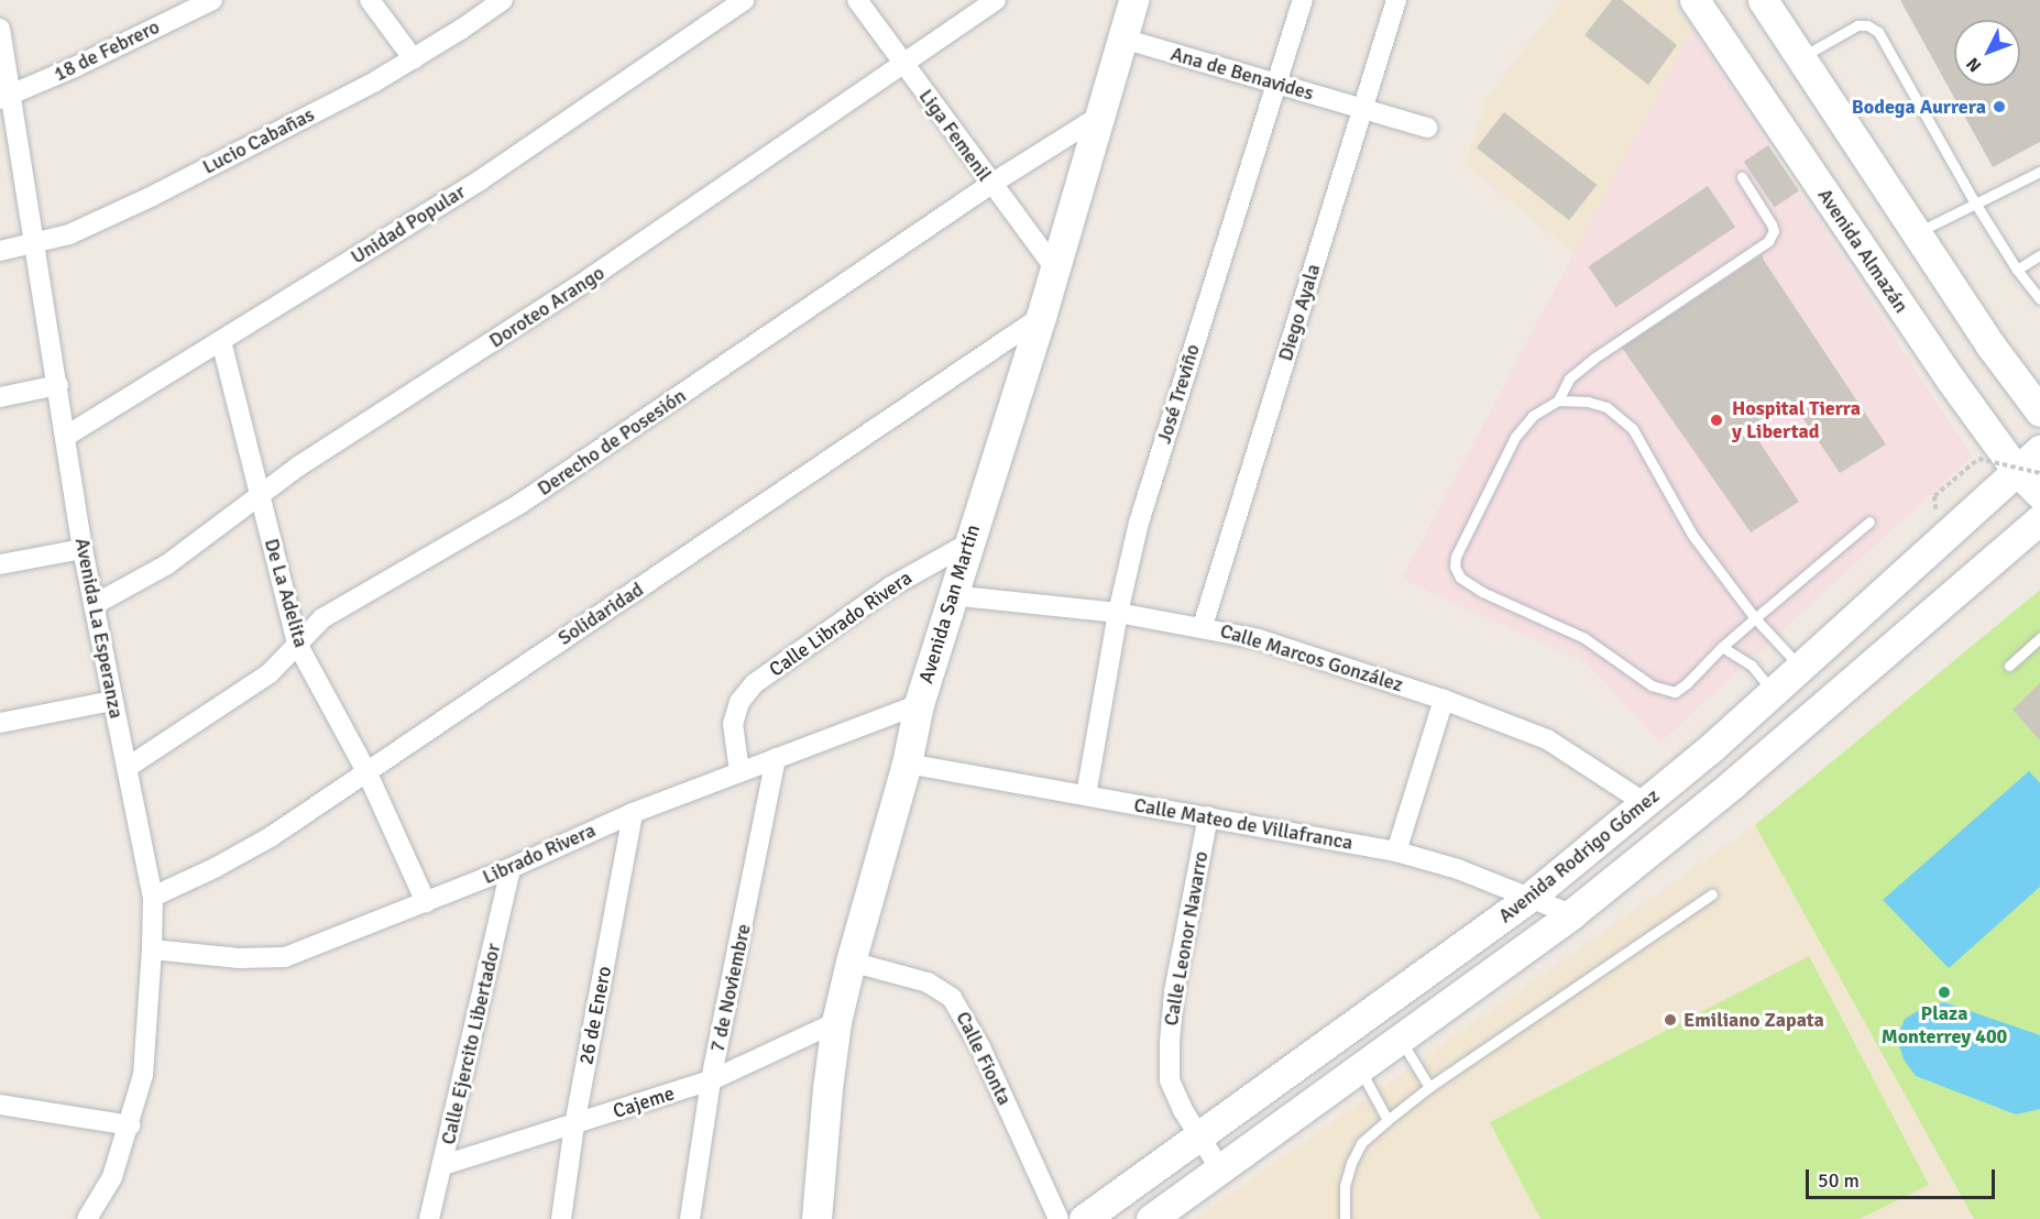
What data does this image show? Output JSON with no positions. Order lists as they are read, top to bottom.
{
  "streets": {
    "street": [
      "18 de Febrero",
      "Ana de Benavides",
      "Liga Femenil",
      "Lucio Cabañas",
      "Unidad Popular",
      "Avenida Almazán",
      "Doroteo Arango",
      "Diego Ayala",
      "José Treviño",
      "Derecho de Posesión",
      "De La Adelita",
      "Avenida San Martín",
      "Solidaridad",
      "Calle Librado Rivera",
      "Avenida La Esperanza",
      "Calle Marcos González",
      "Calle Mateo de Villafranca",
      "Librado Rivera",
      "Avenida Rodrigo Gómez",
      "Calle Leonor Navarro",
      "7 de Noviembre",
      "26 de Enero",
      "Calle Ejercito Libertador",
      "Calle Fionta",
      "Cajeme"
    ]
  },
  "crossings": [
    ["18 de Febrero", "Avenida La Esperanza"],
    ["Ana de Benavides", "Diego Ayala"],
    ["Ana de Benavides", "José Treviño"],
    ["Ana de Benavides", "Avenida San Martín"],
    ["Liga Femenil", "Doroteo Arango"],
    ["Liga Femenil", "Derecho de Posesión"],
    ["Liga Femenil", "Avenida San Martín"],
    ["Lucio Cabañas", "Avenida La Esperanza"],
    ["Unidad Popular", "De La Adelita"],
    ["Unidad Popular", "Avenida La Esperanza"],
    ["Avenida Almazán", "Avenida Rodrigo Gómez"],
    ["Doroteo Arango", "De La Adelita"],
    ["Doroteo Arango", "Avenida La Esperanza"],
    ["Diego Ayala", "Calle Marcos González"],
    ["José Treviño", "Calle Marcos González"],
    ["José Treviño", "Calle Mateo de Villafranca"],
    ["Derecho de Posesión", "De La Adelita"],
    ["Derecho de Posesión", "Avenida San Martín"],
    ["Derecho de Posesión", "Avenida La Esperanza"],
    ["De La Adelita", "Solidaridad"],
    ["De La Adelita", "Librado Rivera"],
    ["Avenida San Martín", "Solidaridad"],
    ["Avenida San Martín", "Calle Librado Rivera"],
    ["Avenida San Martín", "Calle Marcos González"],
    ["Avenida San Martín", "Calle Mateo de Villafranca"],
    ["Avenida San Martín", "Librado Rivera"],
    ["Avenida San Martín", "Calle Fionta"],
    ["Avenida San Martín", "Cajeme"],
    ["Solidaridad", "Avenida La Esperanza"],
    ["Calle Librado Rivera", "Librado Rivera"],
    ["Avenida La Esperanza", "Librado Rivera"],
    ["Calle Marcos González", "Avenida Rodrigo Gómez"],
    ["Calle Mateo de Villafranca", "Avenida Rodrigo Gómez"],
    ["Calle Mateo de Villafranca", "Calle Leonor Navarro"],
    ["Librado Rivera", "7 de Noviembre"],
    ["Librado Rivera", "26 de Enero"],
    ["Librado Rivera", "Calle Ejercito Libertador"],
    ["Avenida Rodrigo Gómez", "Calle Leonor Navarro"],
    ["7 de Noviembre", "Cajeme"],
    ["26 de Enero", "Cajeme"],
    ["Calle Ejercito Libertador", "Cajeme"]
  ],
  "places": [
    "Bodega Aurrera",
    "Hospital Tierra y Libertad",
    "Plaza Monterrey 400",
    "Emiliano Zapata"
  ],
  "scale_bar": "50 m",
  "north": "bottom left"
}
